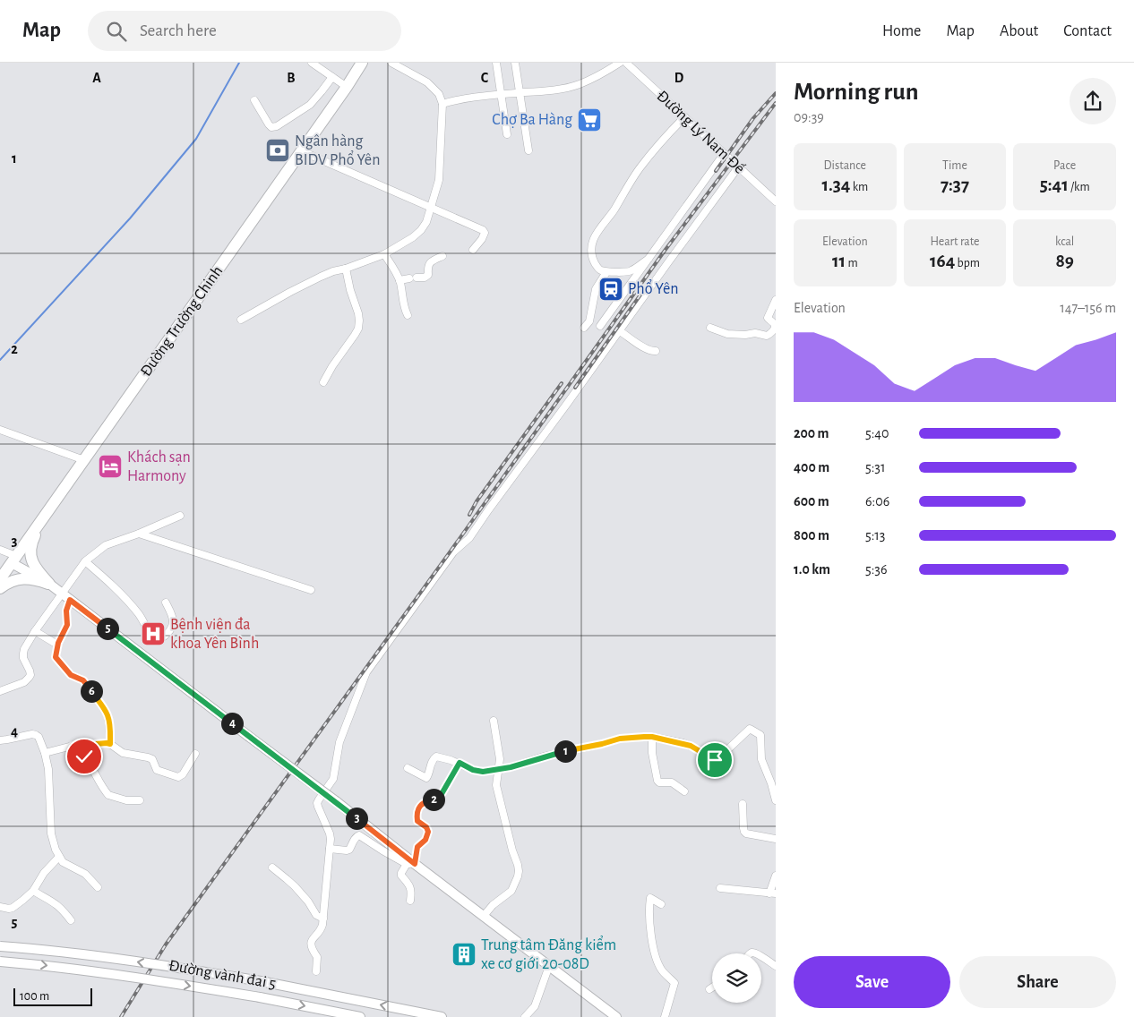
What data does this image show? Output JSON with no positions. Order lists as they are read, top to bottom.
{
  "streets": {
    "highway": ["Đường Trường Chinh"],
    "main road": ["Đường vành đai 5"],
    "street": ["Đường Lý Nam Đế"]
  },
  "places": {
    "supermarket": ["Chợ Ba Hàng"],
    "bank": ["Ngân hàng BIDV Phổ Yên"],
    "station": ["Phổ Yên"],
    "hotel": ["Khách sạn Harmony"],
    "hospital": ["Bệnh viện đa khoa Yên Bình"],
    "building": ["Trung tâm Đăng kiểm xe cơ giới 20-08D"]
  },
  "scale_bar": "100 m",
  "page": {
    "header": "Map",
    "search": "Search here",
    "nav": [
      "Home",
      "Map",
      "About",
      "Contact"
    ],
    "heading": ["Morning run", "09:39"],
    "stats": [
      ["Distance", "1.34 km"],
      ["Time", "7:37"],
      ["Pace", "5:41 /km"],
      ["Elevation", "11 m"],
      ["Heart rate", "164 bpm"],
      ["kcal", "89"]
    ],
    "chart": ["Elevation", "147–156 m"],
    "list": [
      {
        "name": "200 m",
        "note": "5:40"
      },
      {
        "name": "400 m",
        "note": "5:31"
      },
      {
        "name": "600 m",
        "note": "6:06"
      },
      {
        "name": "800 m",
        "note": "5:13"
      },
      {
        "name": "1.0 km",
        "note": "5:36"
      }
    ],
    "pins": [
      "5",
      "6",
      "4",
      "1",
      "2",
      "3"
    ],
    "buttons": ["Save", "Share"],
    "scale": "100 m"
  },
  "grid": {
    "columns": [
      "A",
      "B",
      "C",
      "D"
    ],
    "rows": [
      "1",
      "2",
      "3",
      "4",
      "5"
    ]
  }
}
